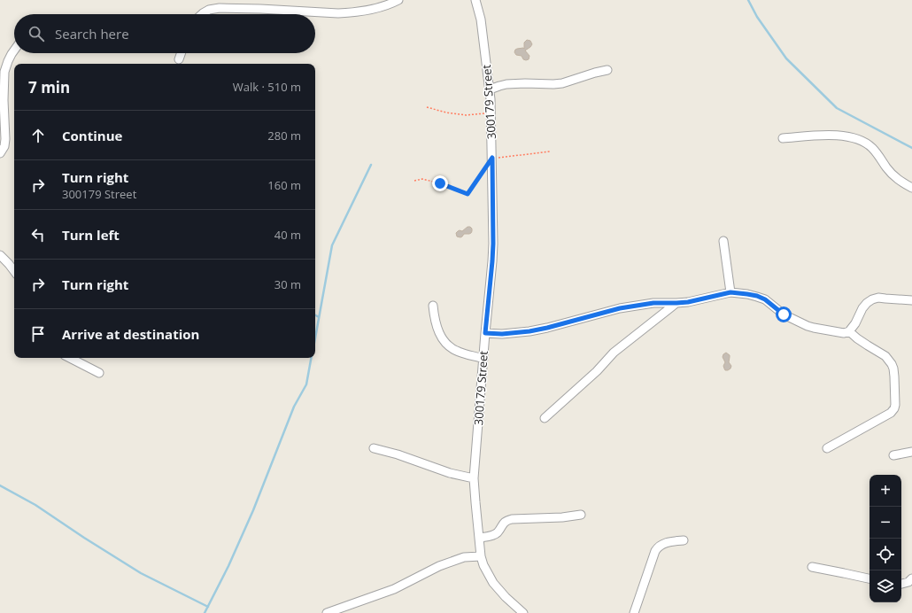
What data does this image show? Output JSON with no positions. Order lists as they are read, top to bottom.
{
  "streets": {
    "street": ["300179 Street"]
  },
  "page": {
    "search": "Search here",
    "heading": ["7 min", "Walk · 510 m"],
    "list": [
      ["Continue", "280 m"],
      ["Turn right", "300179 Street", "160 m"],
      ["Turn left", "40 m"],
      ["Turn right", "30 m"],
      "Arrive at destination"
    ],
    "map_buttons": ["+", "−"]
  }
}
